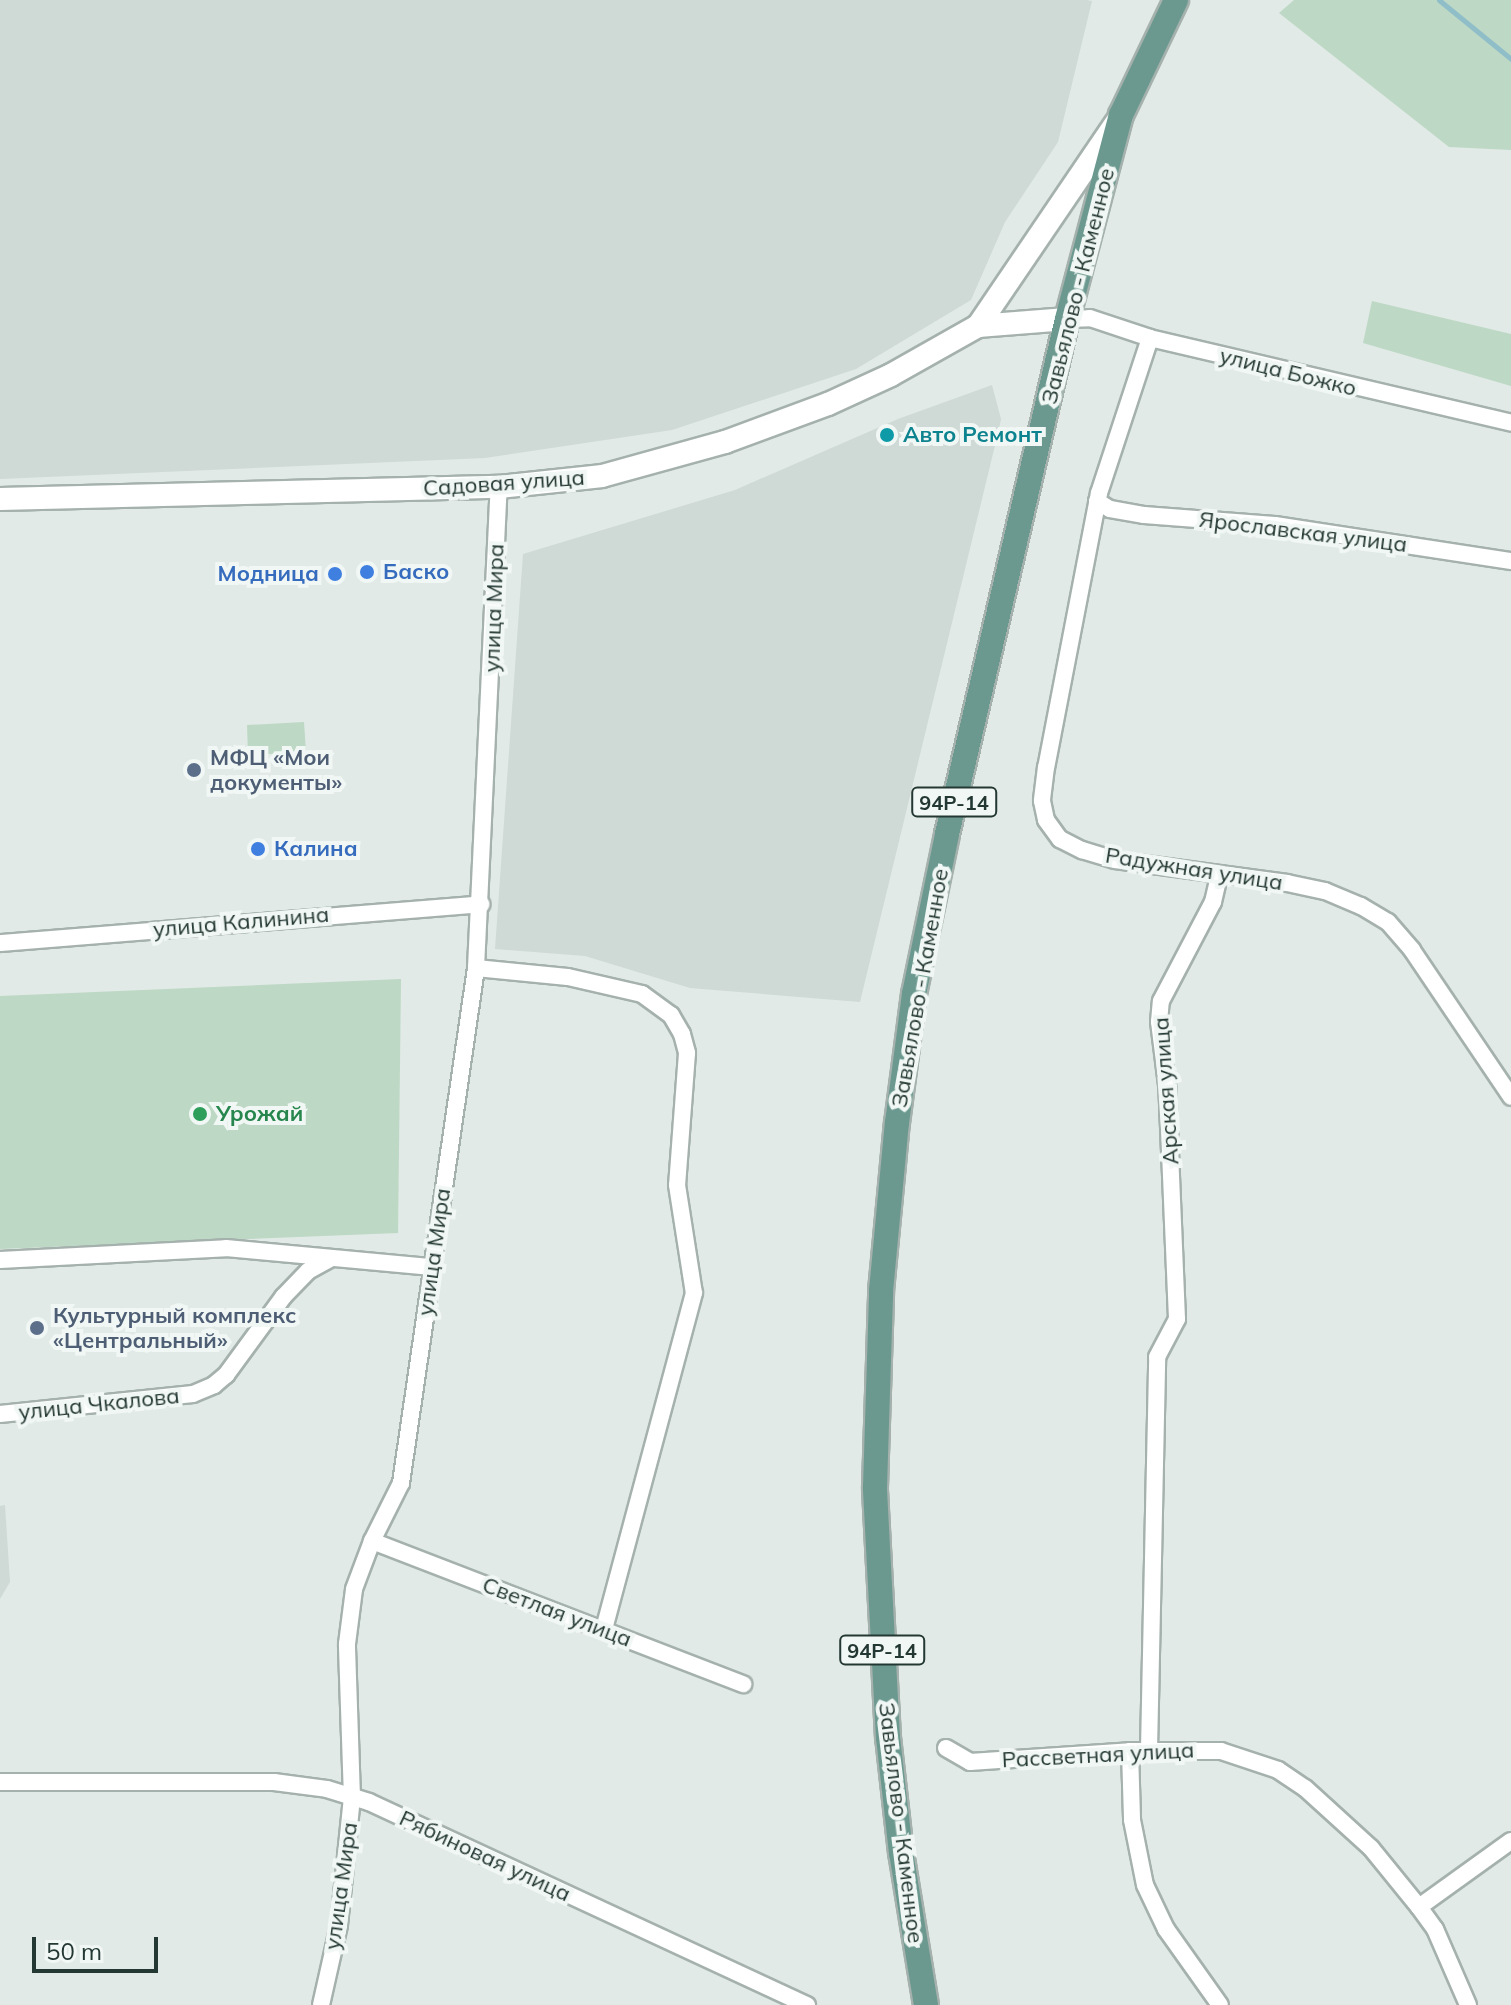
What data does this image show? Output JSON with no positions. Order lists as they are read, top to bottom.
{
  "streets": {
    "main road": ["Завьялово - Каменное", "94Р-14"],
    "street": [
      "улица Божко",
      "Садовая улица",
      "Ярославская улица",
      "улица Мира",
      "Радужная улица",
      "улица Калинина",
      "Арская улица",
      "улица Чкалова",
      "Светлая улица",
      "Рассветная улица",
      "Рябиновая улица"
    ]
  },
  "crossings": [
    ["Завьялово - Каменное", "улица Божко"],
    ["улица Божко", "Радужная улица"],
    ["Садовая улица", "улица Мира"],
    ["Ярославская улица", "Радужная улица"],
    ["улица Мира", "улица Калинина"],
    ["улица Мира", "Светлая улица"],
    ["улица Мира", "Рябиновая улица"],
    ["Радужная улица", "Арская улица"],
    ["Арская улица", "Рассветная улица"]
  ],
  "places": [
    "Авто Ремонт",
    "Баско",
    "Модница",
    "МФЦ «Мои документы»",
    "Калина",
    "Урожай",
    "Культурный комплекс «Центральный»"
  ],
  "scale_bar": "50 m"
}
